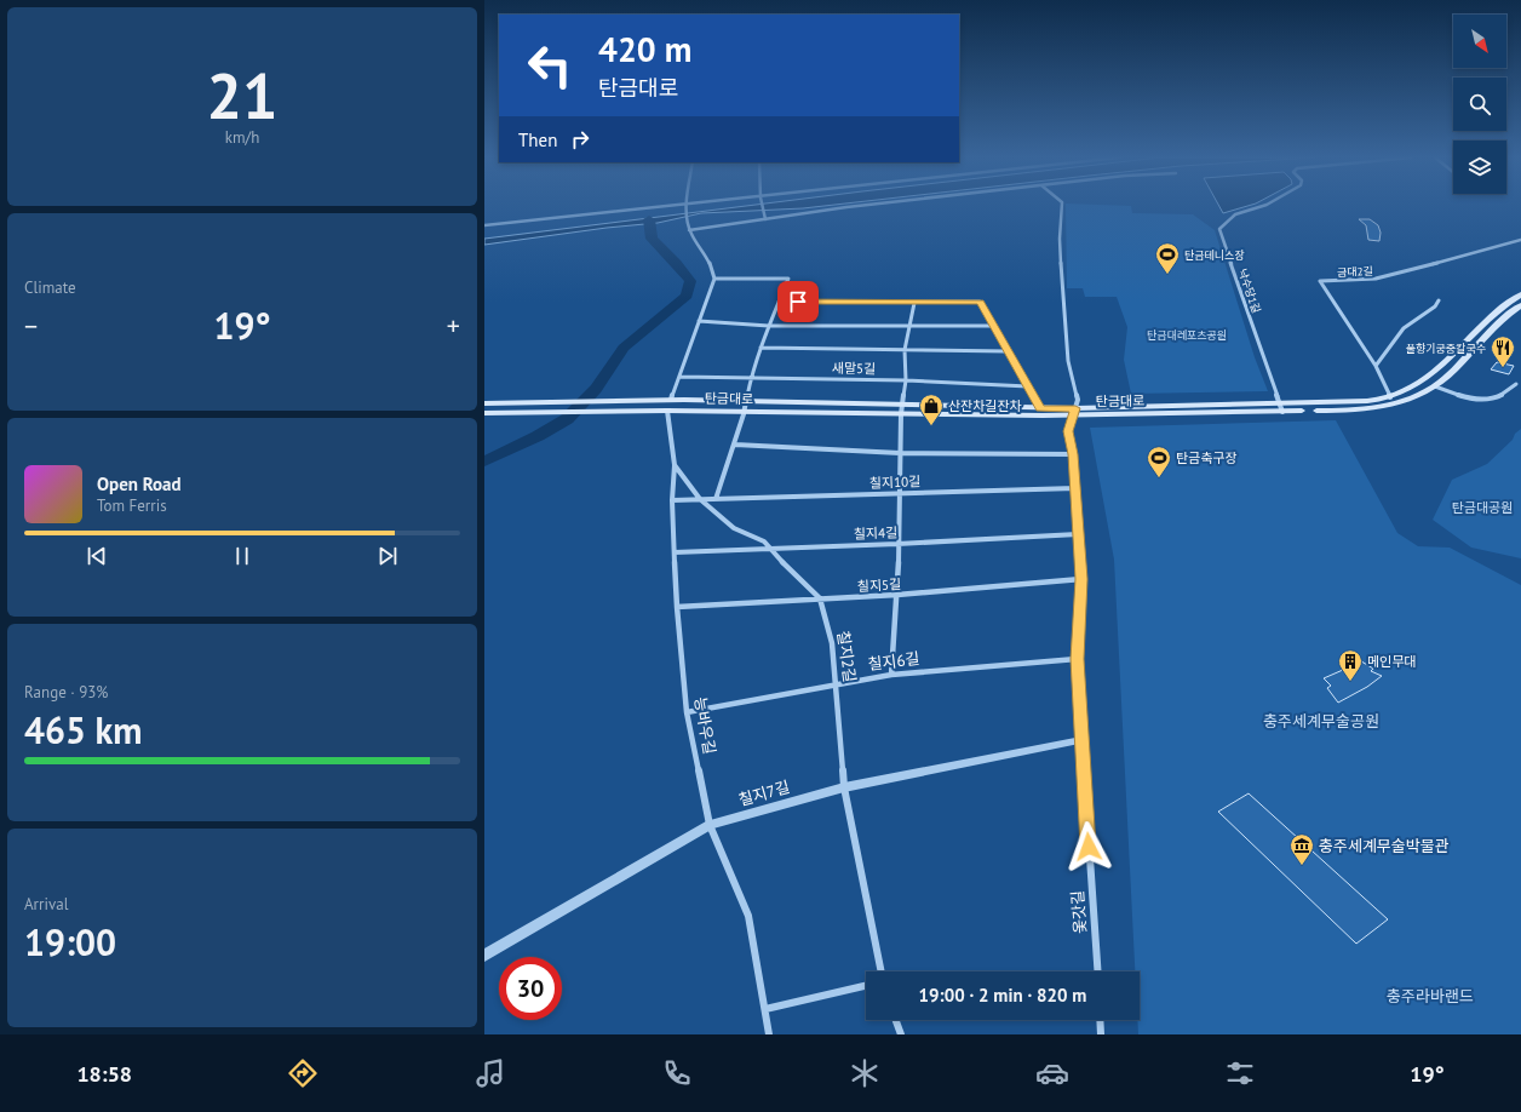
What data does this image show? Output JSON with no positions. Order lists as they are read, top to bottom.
{
  "streets": {
    "main road": ["탄금대로"],
    "street": [
      "금대2길",
      "낙수당1길",
      "새말5길",
      "칠지10길",
      "칠지4길",
      "칠지5길",
      "칠지2길",
      "칠지6길",
      "능바우길",
      "칠지7길",
      "옻갓길"
    ]
  },
  "crossings": [
    ["금대2길", "탄금대로"],
    ["낙수당1길", "탄금대로"],
    ["탄금대로", "능바우길"],
    ["탄금대로", "옻갓길"],
    ["칠지10길", "옻갓길"],
    ["칠지4길", "칠지2길"],
    ["칠지4길", "능바우길"],
    ["칠지4길", "옻갓길"],
    ["칠지5길", "칠지2길"],
    ["칠지5길", "능바우길"],
    ["칠지5길", "옻갓길"],
    ["칠지2길", "칠지6길"],
    ["칠지2길", "능바우길"],
    ["칠지2길", "칠지7길"],
    ["칠지6길", "능바우길"],
    ["칠지6길", "옻갓길"],
    ["능바우길", "칠지7길"],
    ["칠지7길", "옻갓길"]
  ],
  "parks": [
    "탄금대레포츠공원",
    "탄금대공원",
    "충주세계무술공원",
    "충주라바랜드"
  ],
  "places": {
    "sports": ["탄금테니스장", "탄금축구장"],
    "restaurant": ["풀향기궁중칼국수"],
    "shop": ["산잔차길잔차"],
    "building": ["메인무대"],
    "museum": ["충주세계무술박물관"]
  },
  "north": "bottom right",
  "page": {
    "tile": [
      ["21", "km/h"],
      "Climate",
      ["Range · 93%", "465 km"],
      ["Arrival", "19:00"]
    ],
    "turn": ["420 m", "탄금대로"],
    "then": "Then",
    "heat": ["−", "19°", "+"],
    "song": ["Open Road", "Tom Ferris"],
    "limit": "30",
    "trip": "19:00 · 2 min · 820 m",
    "tabs": ["18:58", "19°"]
  }
}
